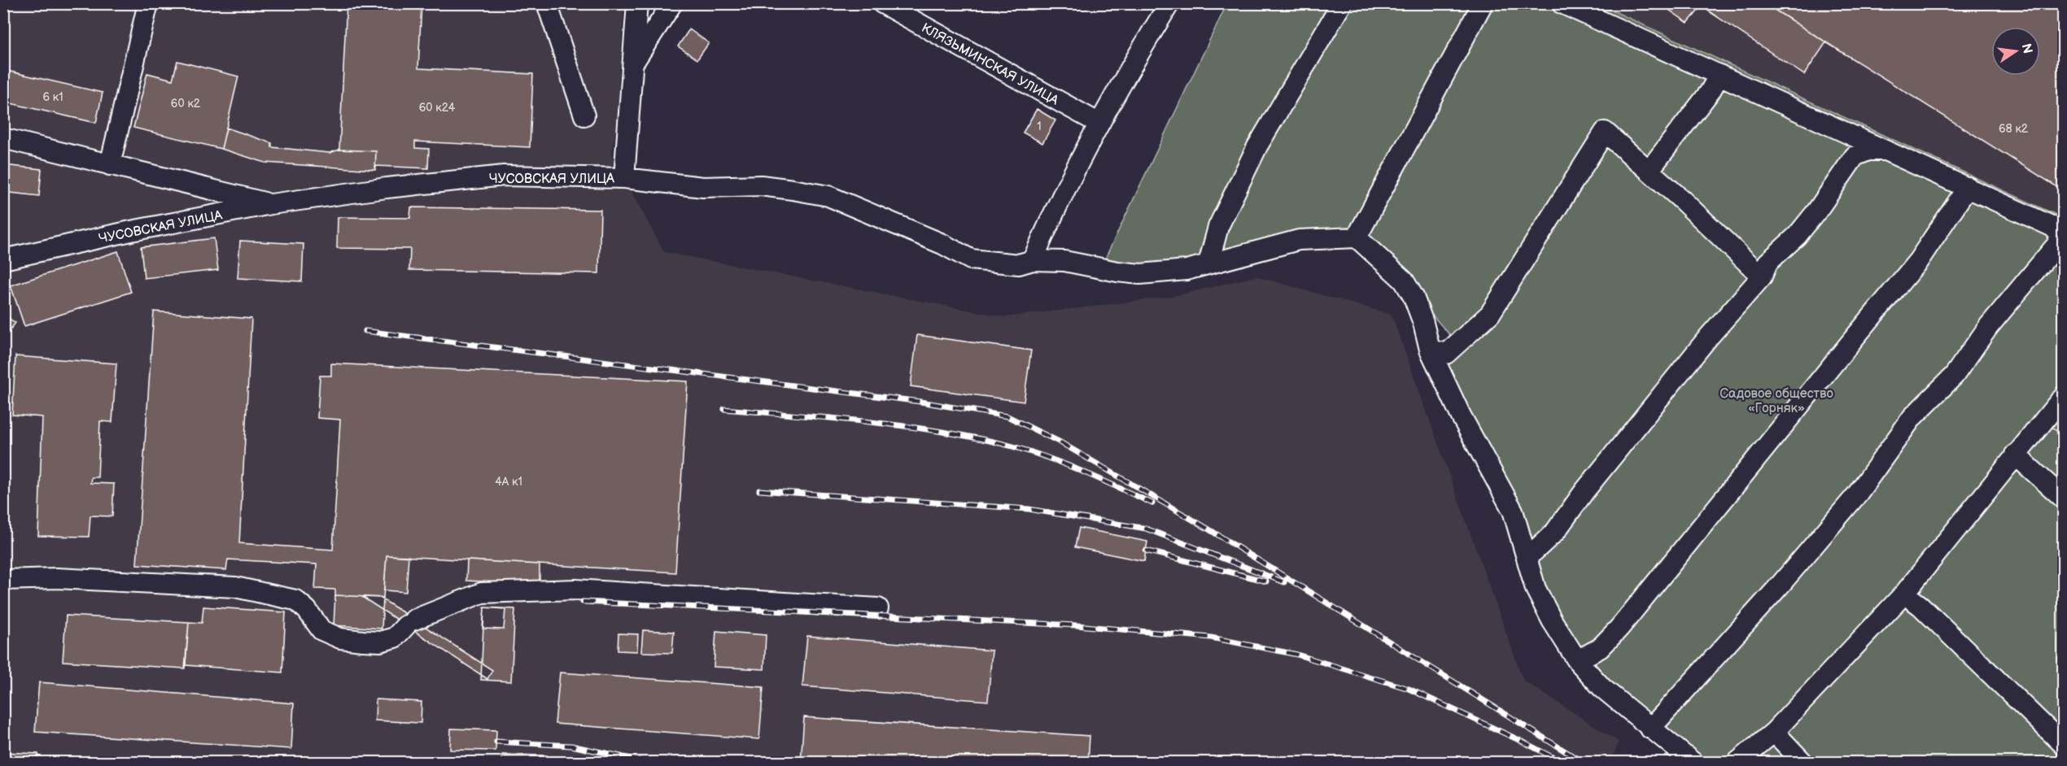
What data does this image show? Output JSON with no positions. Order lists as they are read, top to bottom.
{
  "streets": {
    "street": ["КЛЯЗЬМИНСКАЯ УЛИЦА", "ЧУСОВСКАЯ УЛИЦА"]
  },
  "parks": ["Садовое общество «Горняк»"],
  "house_numbers": [
    "6 к1",
    "60 к2",
    "60 к24",
    "1",
    "68 к2",
    "4А к1"
  ],
  "north": "right"
}
